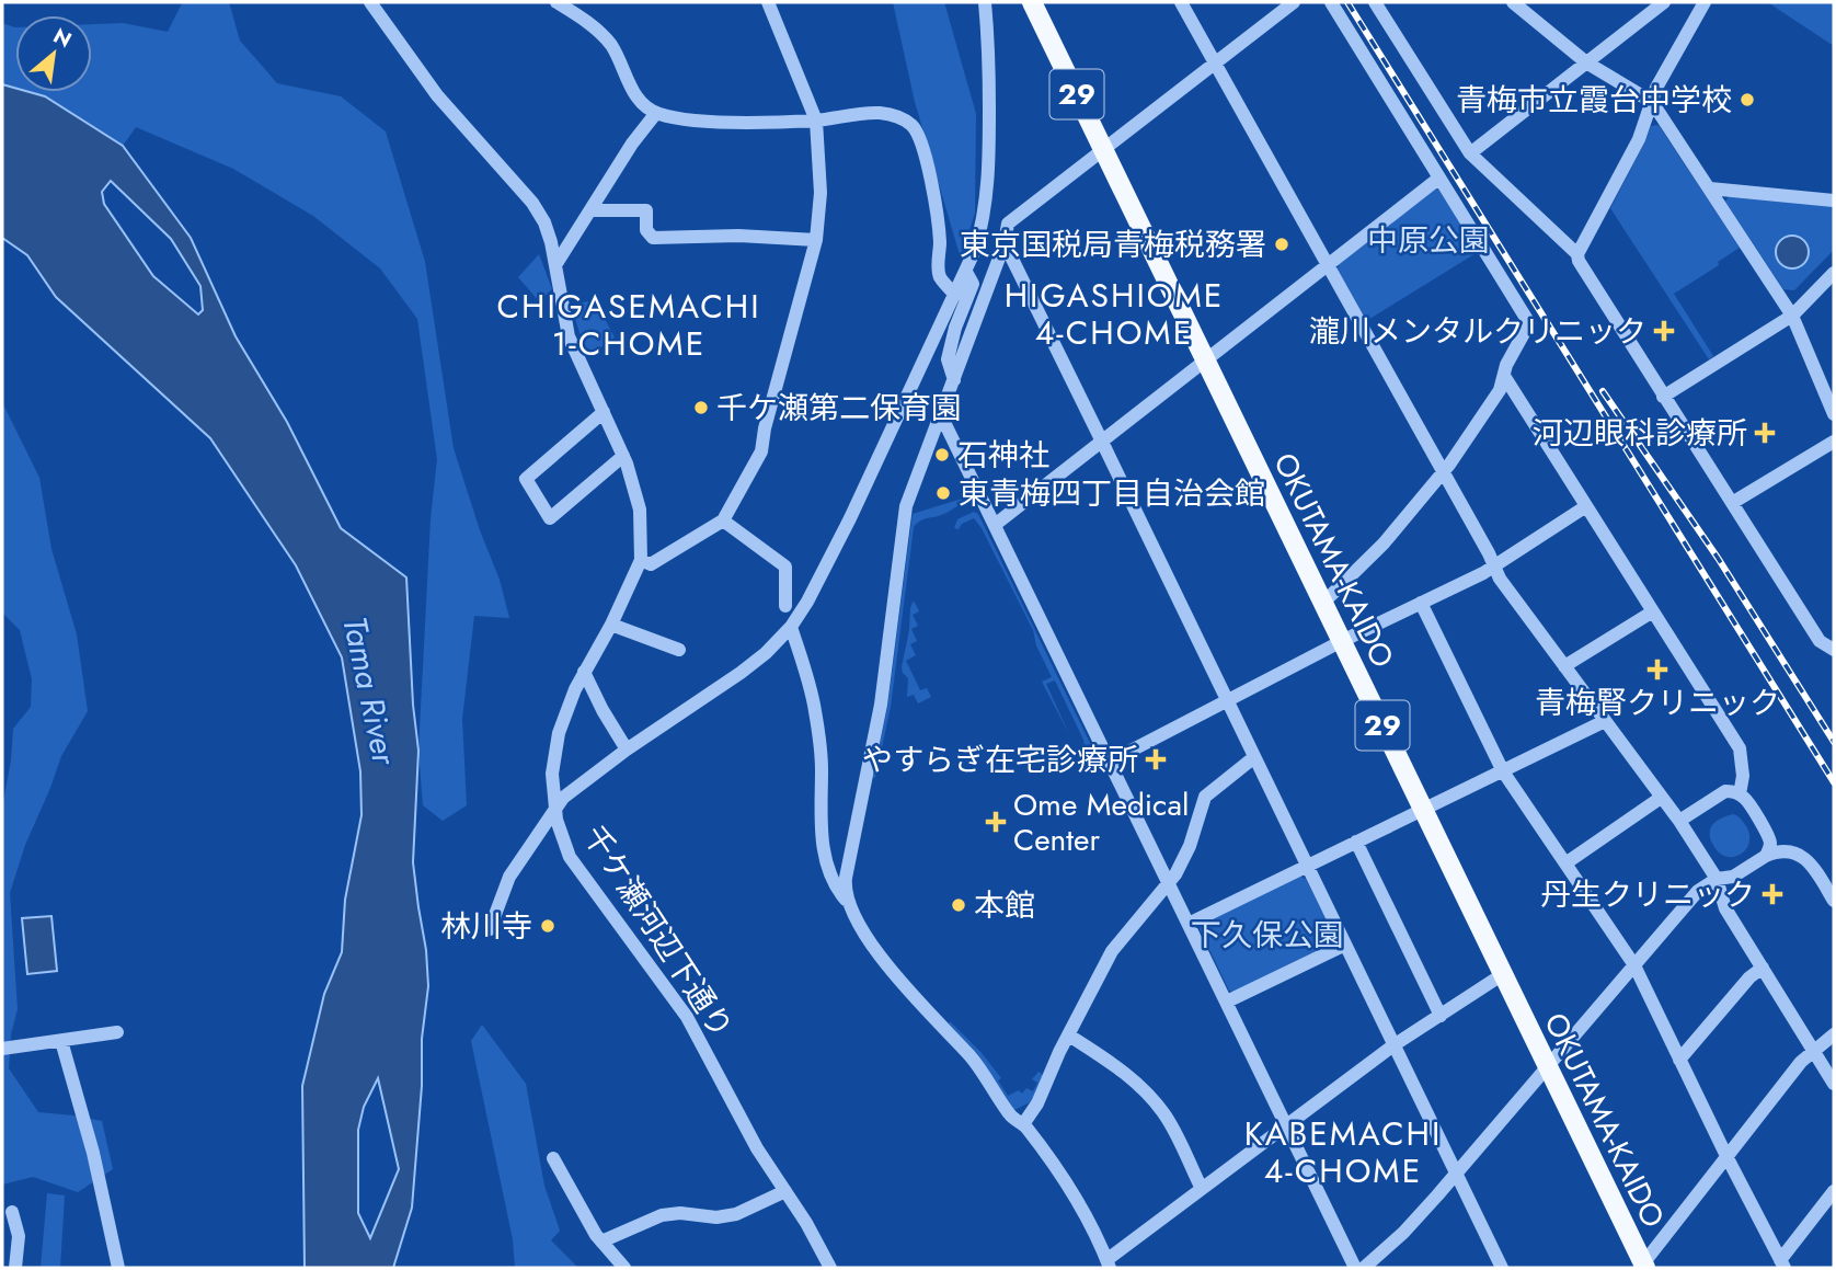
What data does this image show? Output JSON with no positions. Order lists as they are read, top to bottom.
{
  "streets": {
    "main road": ["29", "OKUTAMA-KAIDO"],
    "street": ["千ケ瀬河辺下通り"]
  },
  "districts": ["HIGASHIOME 4-CHOME", "CHIGASEMACHI 1-CHOME", "KABEMACHI 4-CHOME"],
  "water": ["Tama River"],
  "parks": ["中原公園", "下久保公園"],
  "places": {
    "other": [
      "青梅市立霞台中学校",
      "東京国税局青梅税務署",
      "千ケ瀬第二保育園",
      "石神社",
      "東青梅四丁目自治会館",
      "本館",
      "林川寺"
    ],
    "health": [
      "瀧川メンタルクリニック",
      "河辺眼科診療所",
      "青梅腎クリニック",
      "やすらぎ在宅診療所",
      "Ome Medical Center",
      "丹生クリニック"
    ]
  },
  "north": "top right"
}
